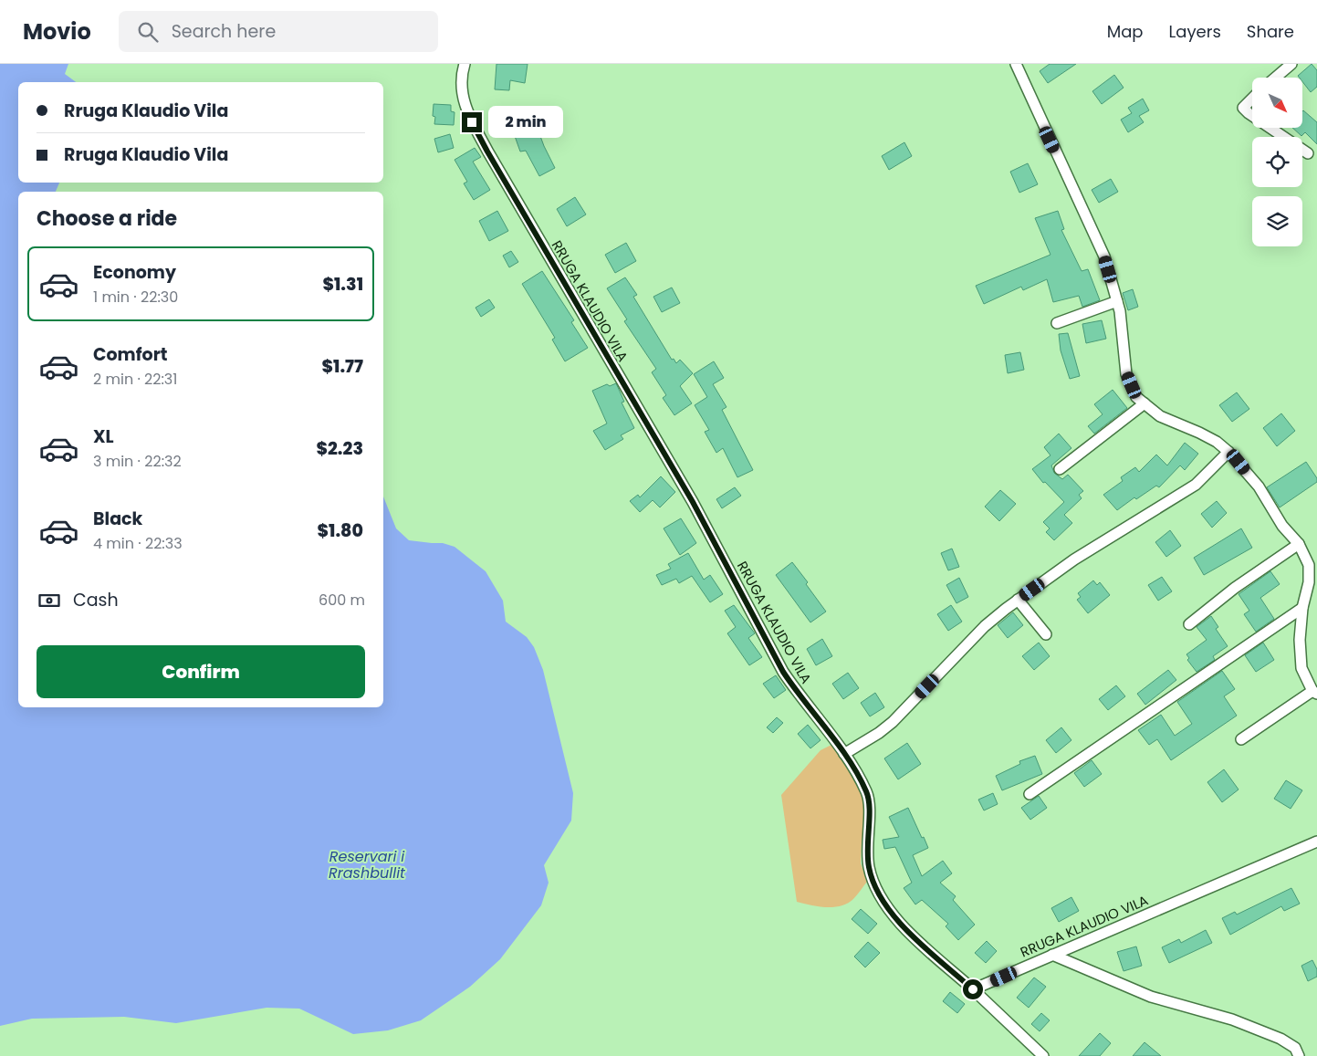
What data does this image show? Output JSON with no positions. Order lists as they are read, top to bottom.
{
  "streets": {
    "street": ["RRUGA KLAUDIO VILA"]
  },
  "water": ["Reservari i Rrashbullit"],
  "north": "bottom right",
  "page": {
    "header": "Movio",
    "search": "Search here",
    "nav": ["Map", "Layers", "Share"],
    "banner": ["Rruga Klaudio Vila", "Rruga Klaudio Vila"],
    "bubble": "2 min",
    "heading": "Choose a ride",
    "list": [
      {
        "name": "Economy",
        "note": "1 min · 22:30",
        "value": "$1.31"
      },
      {
        "name": "Comfort",
        "note": "2 min · 22:31",
        "value": "$1.77"
      },
      {
        "name": "XL",
        "note": "3 min · 22:32",
        "value": "$2.23"
      },
      {
        "name": "Black",
        "note": "4 min · 22:33",
        "value": "$1.80"
      }
    ],
    "pay": ["Cash", "600 m"],
    "buttons": "Confirm"
  }
}
